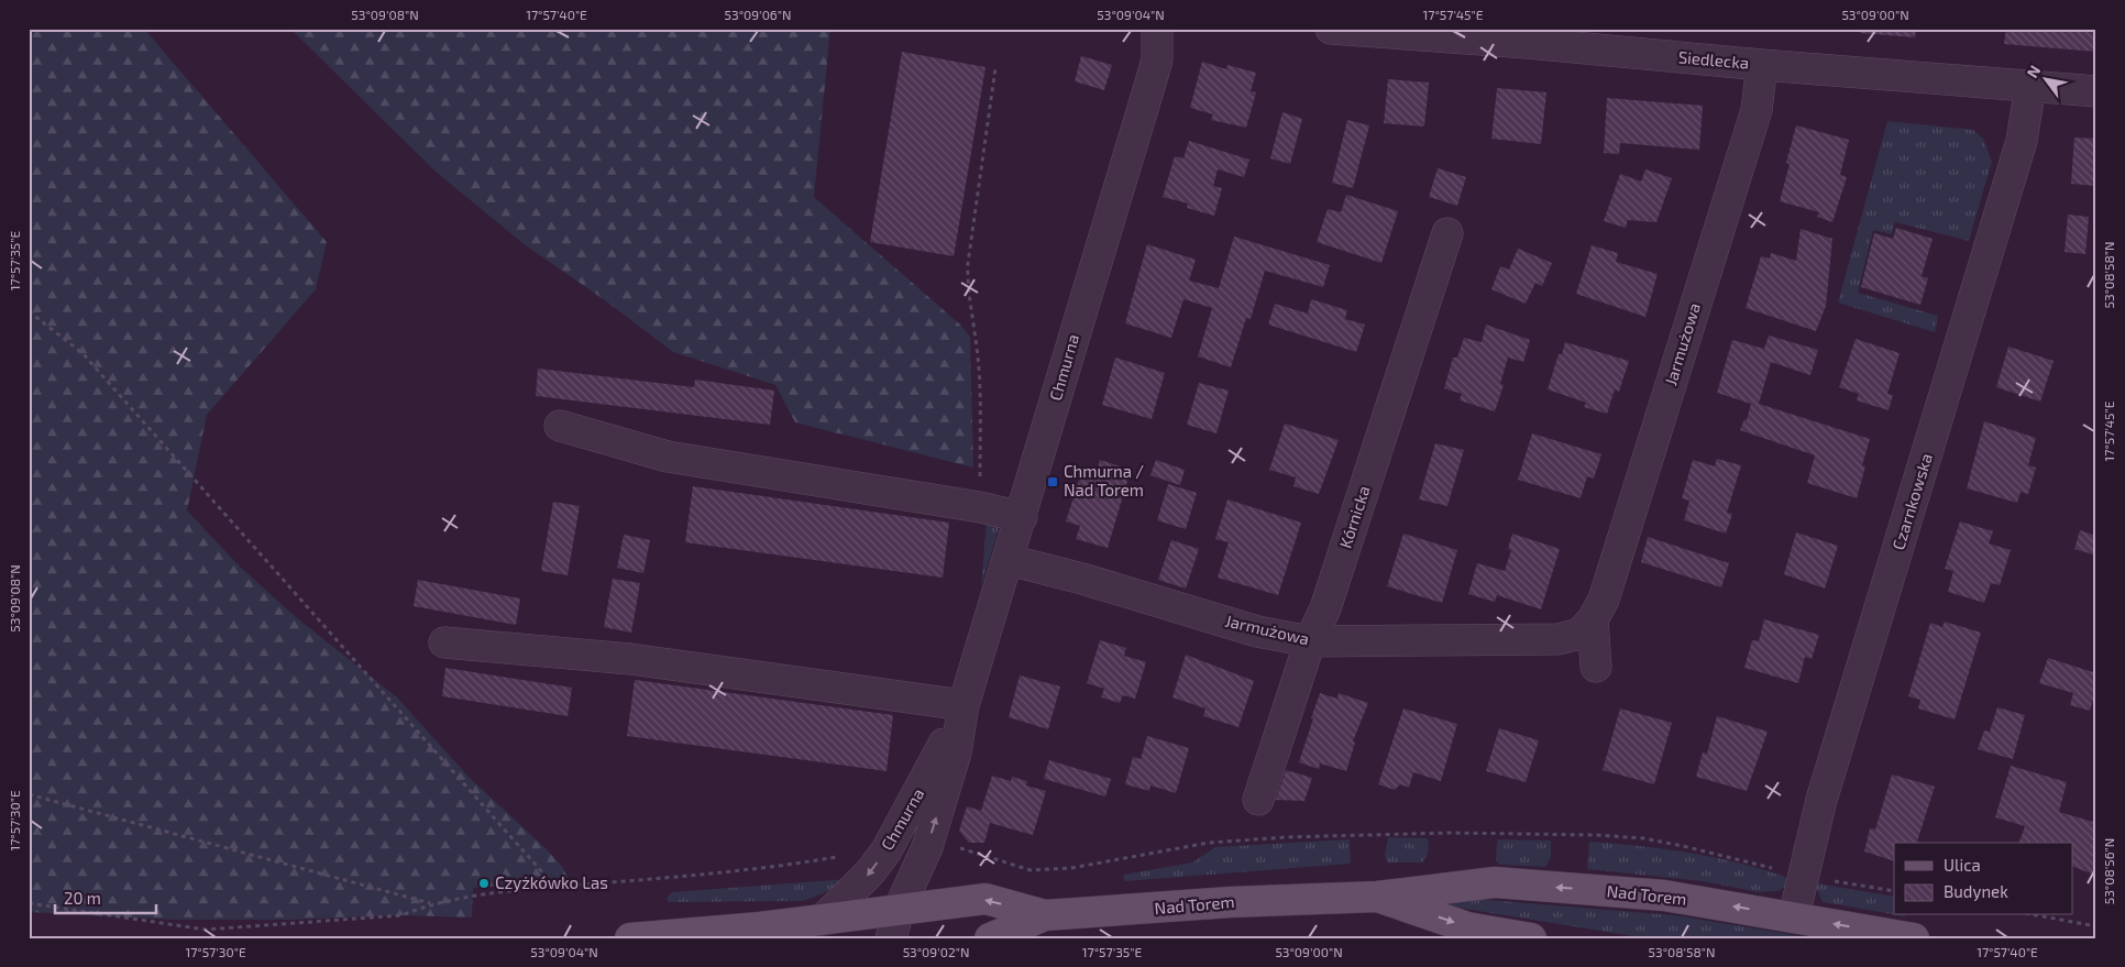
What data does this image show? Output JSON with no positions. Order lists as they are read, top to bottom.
{
  "streets": {
    "main road": ["Nad Torem"],
    "street": [
      "Siedlecka",
      "Jarmużowa",
      "Chmurna",
      "Czarnkowska",
      "Kórnicka"
    ]
  },
  "crossings": [
    ["Siedlecka", "Jarmużowa"],
    ["Siedlecka", "Czarnkowska"],
    ["Jarmużowa", "Chmurna"],
    ["Jarmużowa", "Kórnicka"],
    ["Chmurna", "Nad Torem"],
    ["Czarnkowska", "Nad Torem"]
  ],
  "places": {
    "transit": ["Chmurna / Nad Torem"],
    "other": ["Czyżkówko Las"]
  },
  "legend": ["Ulica", "Budynek"],
  "scale_bar": "20 m",
  "north": "top left",
  "coordinates": [
    "53°09'08\"N",
    "17°57'40\"E",
    "53°09'06\"N",
    "53°09'04\"N",
    "17°57'45\"E",
    "53°09'00\"N",
    "17°57'35\"E",
    "53°08'58\"N",
    "17°57'30\"E",
    "53°08'56\"N",
    "53°09'02\"N"
  ]
}
